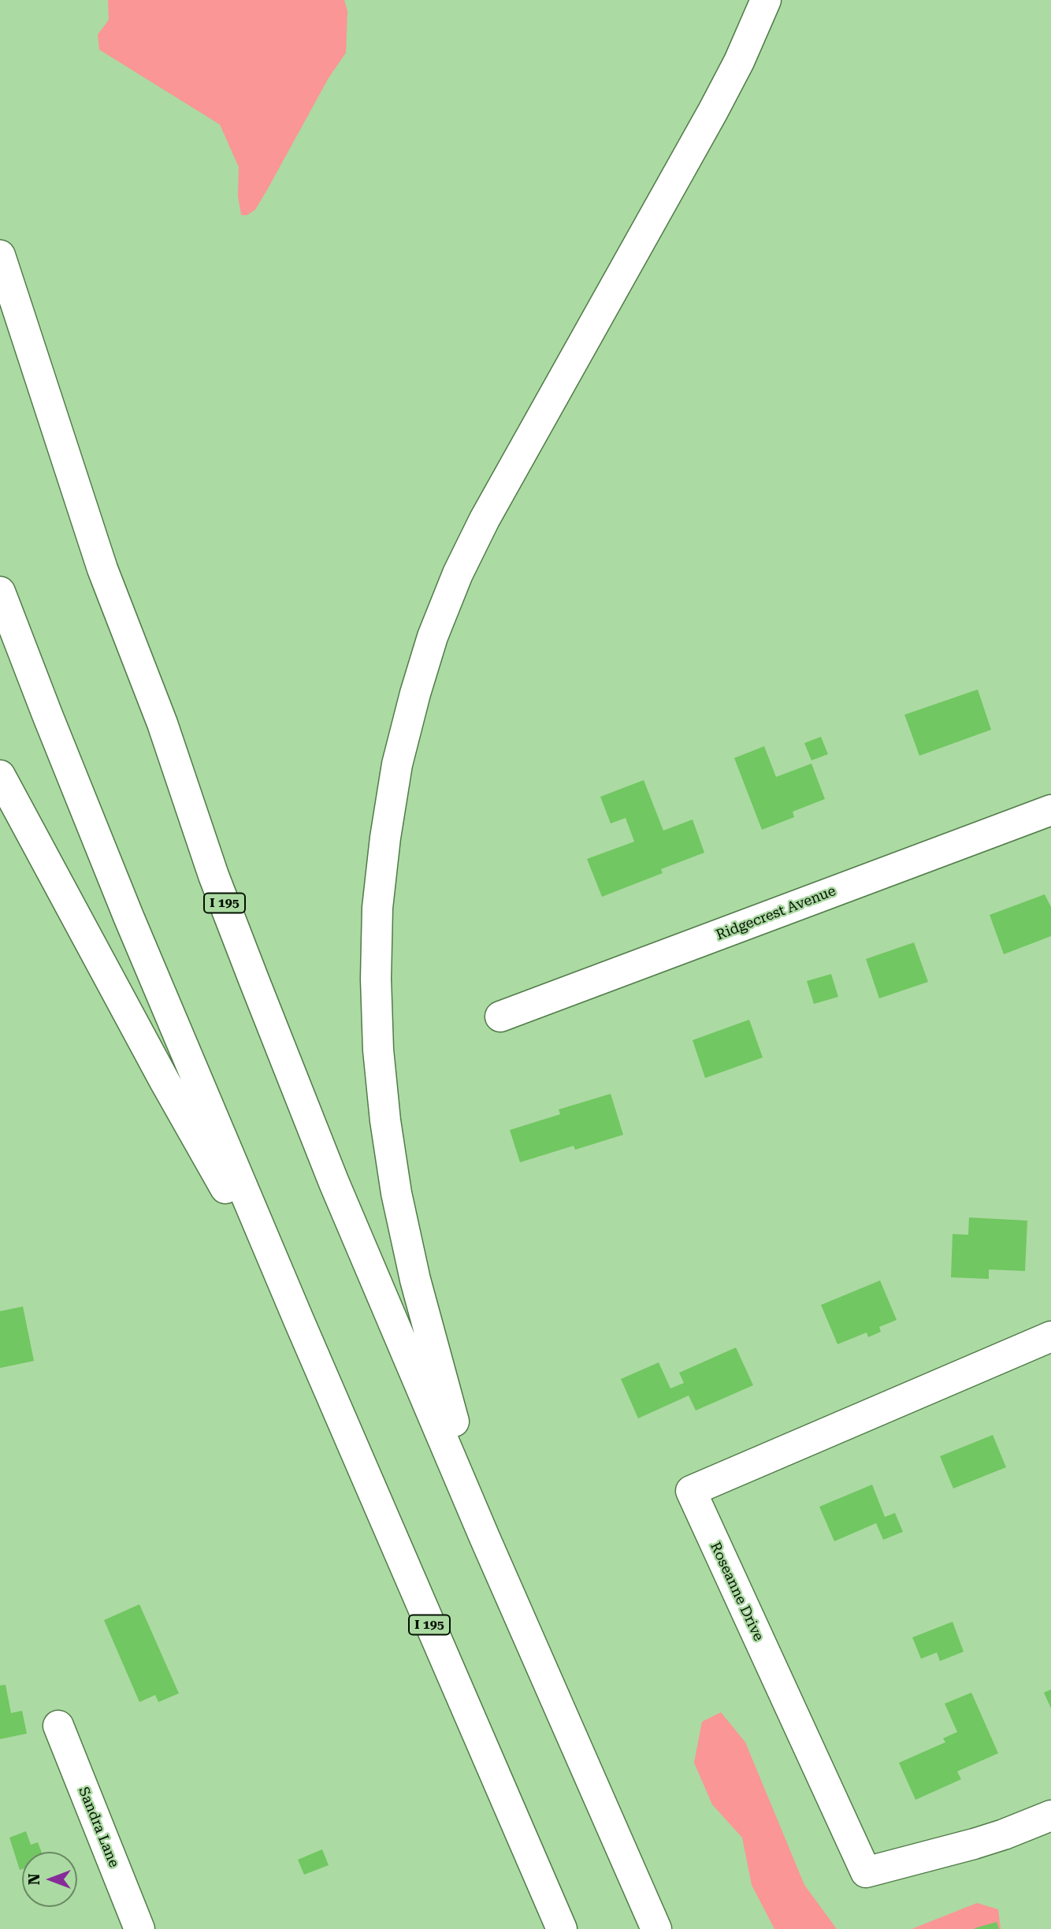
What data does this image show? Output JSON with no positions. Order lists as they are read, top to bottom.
{
  "streets": {
    "main road": [
      "I 195",
      "Ridgecrest Avenue",
      "Roseanne Drive",
      "Sandra Lane"
    ]
  },
  "north": "left"
}
